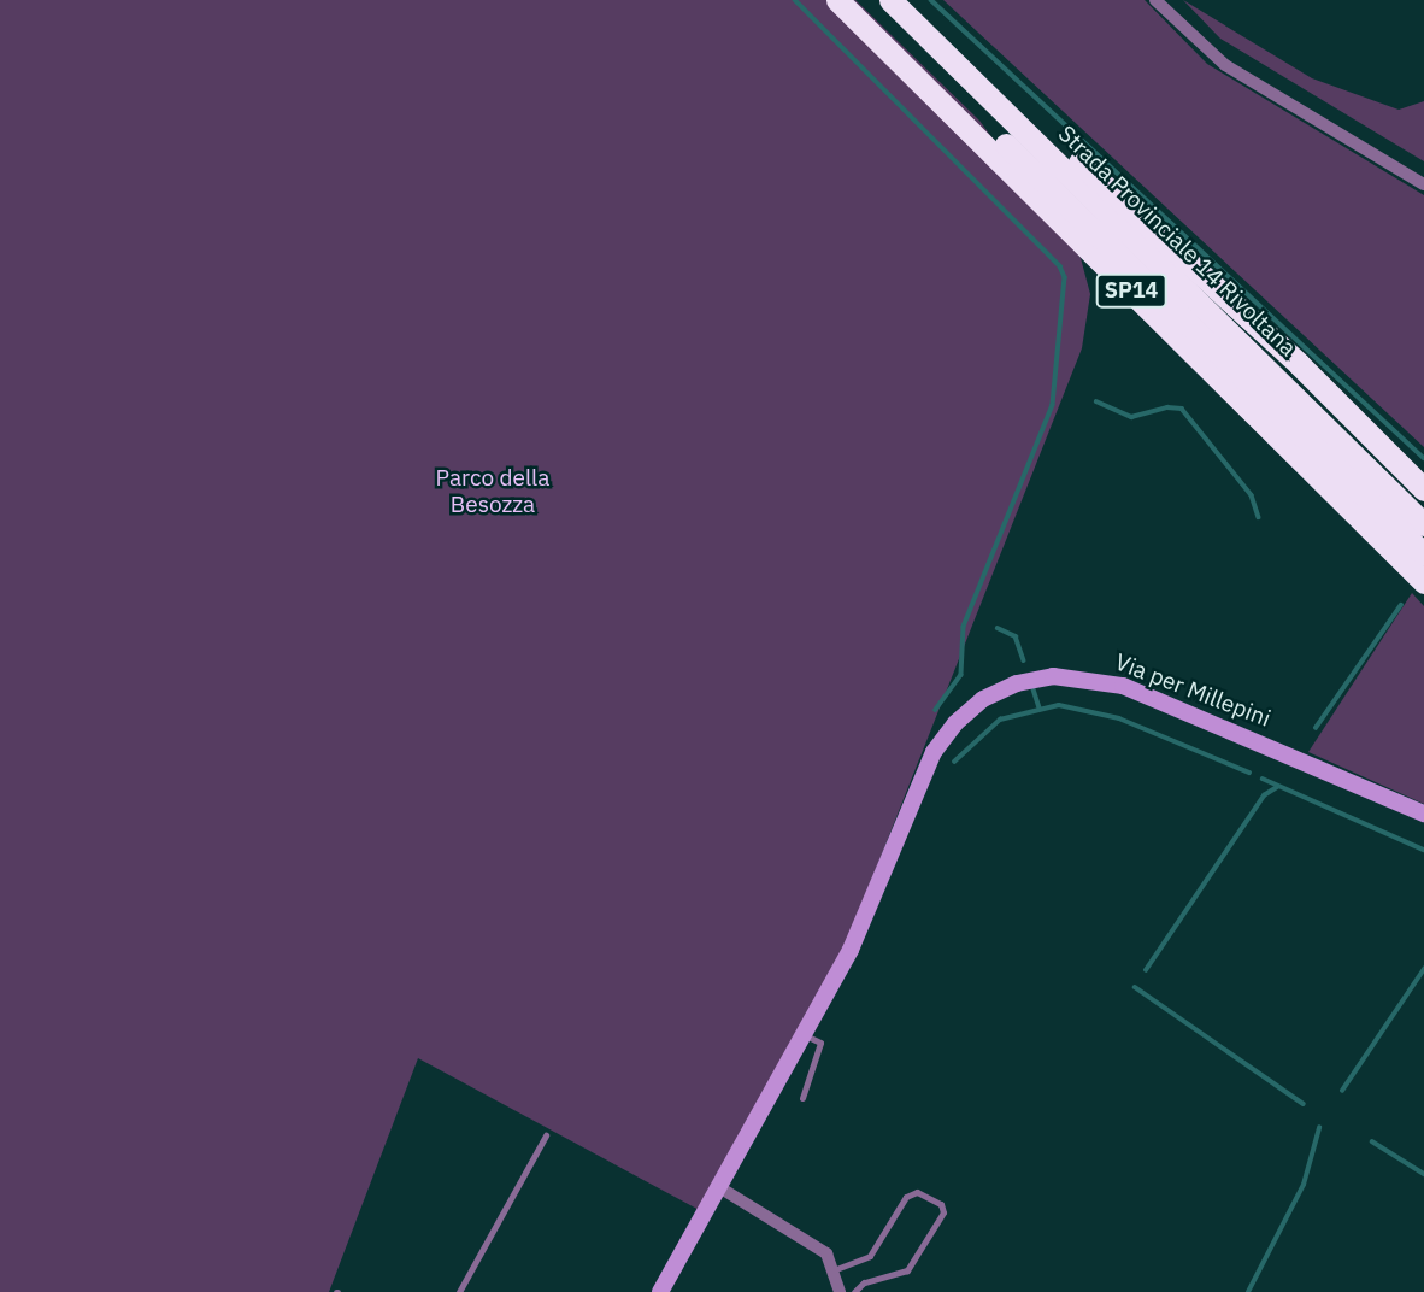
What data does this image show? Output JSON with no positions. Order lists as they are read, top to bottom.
{
  "streets": {
    "highway": ["Strada Provinciale 14 Rivoltana", "SP14"],
    "street": ["Via per Millepini"]
  },
  "parks": ["Parco della Besozza"]
}
